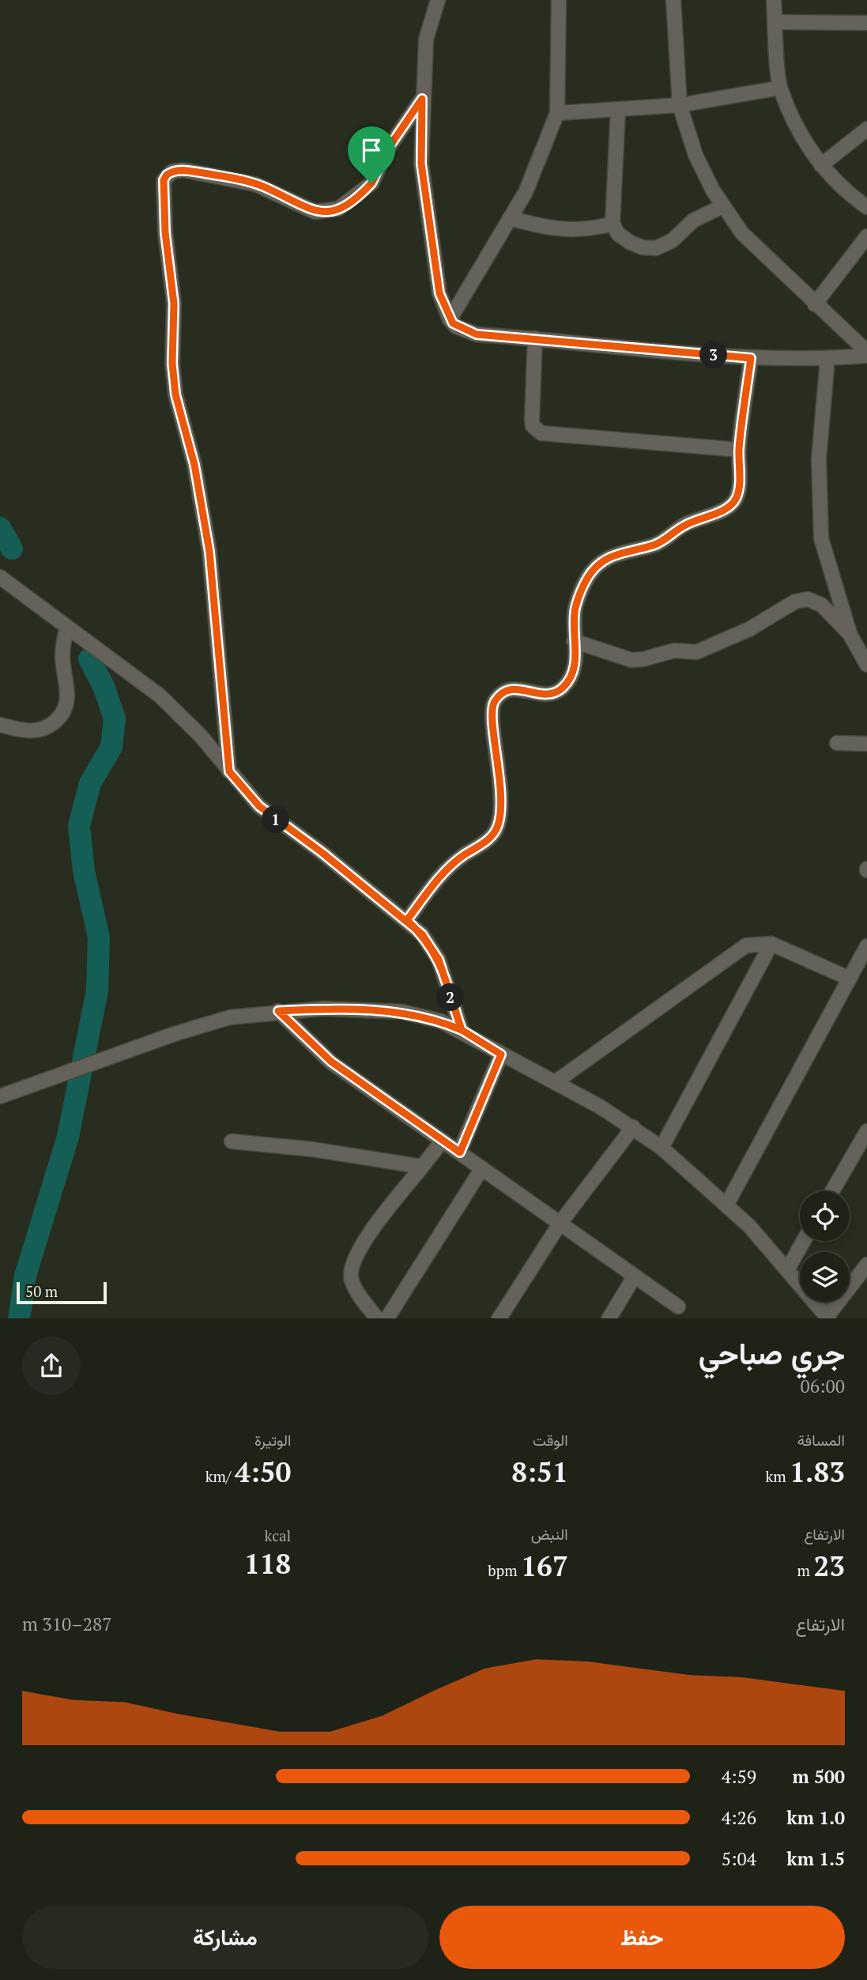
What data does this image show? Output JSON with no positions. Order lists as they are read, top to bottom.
{
  "scale_bar": "50 m",
  "page": {
    "pins": ["3", "1", "2"],
    "scale": "50 m",
    "heading": ["جري صباحي", "06:00"],
    "stats": [
      ["المسافة", "1.83 km"],
      ["الوقت", "8:51"],
      ["الوتيرة", "4:50 /km"],
      ["الارتفاع", "23 m"],
      ["النبض", "167 bpm"],
      ["kcal", "118"]
    ],
    "chart": ["الارتفاع", "287–310 m"],
    "list": [
      {
        "name": "500 m",
        "note": "4:59"
      },
      {
        "name": "1.0 km",
        "note": "4:26"
      },
      {
        "name": "1.5 km",
        "note": "5:04"
      }
    ],
    "buttons": ["حفظ", "مشاركة"]
  }
}
